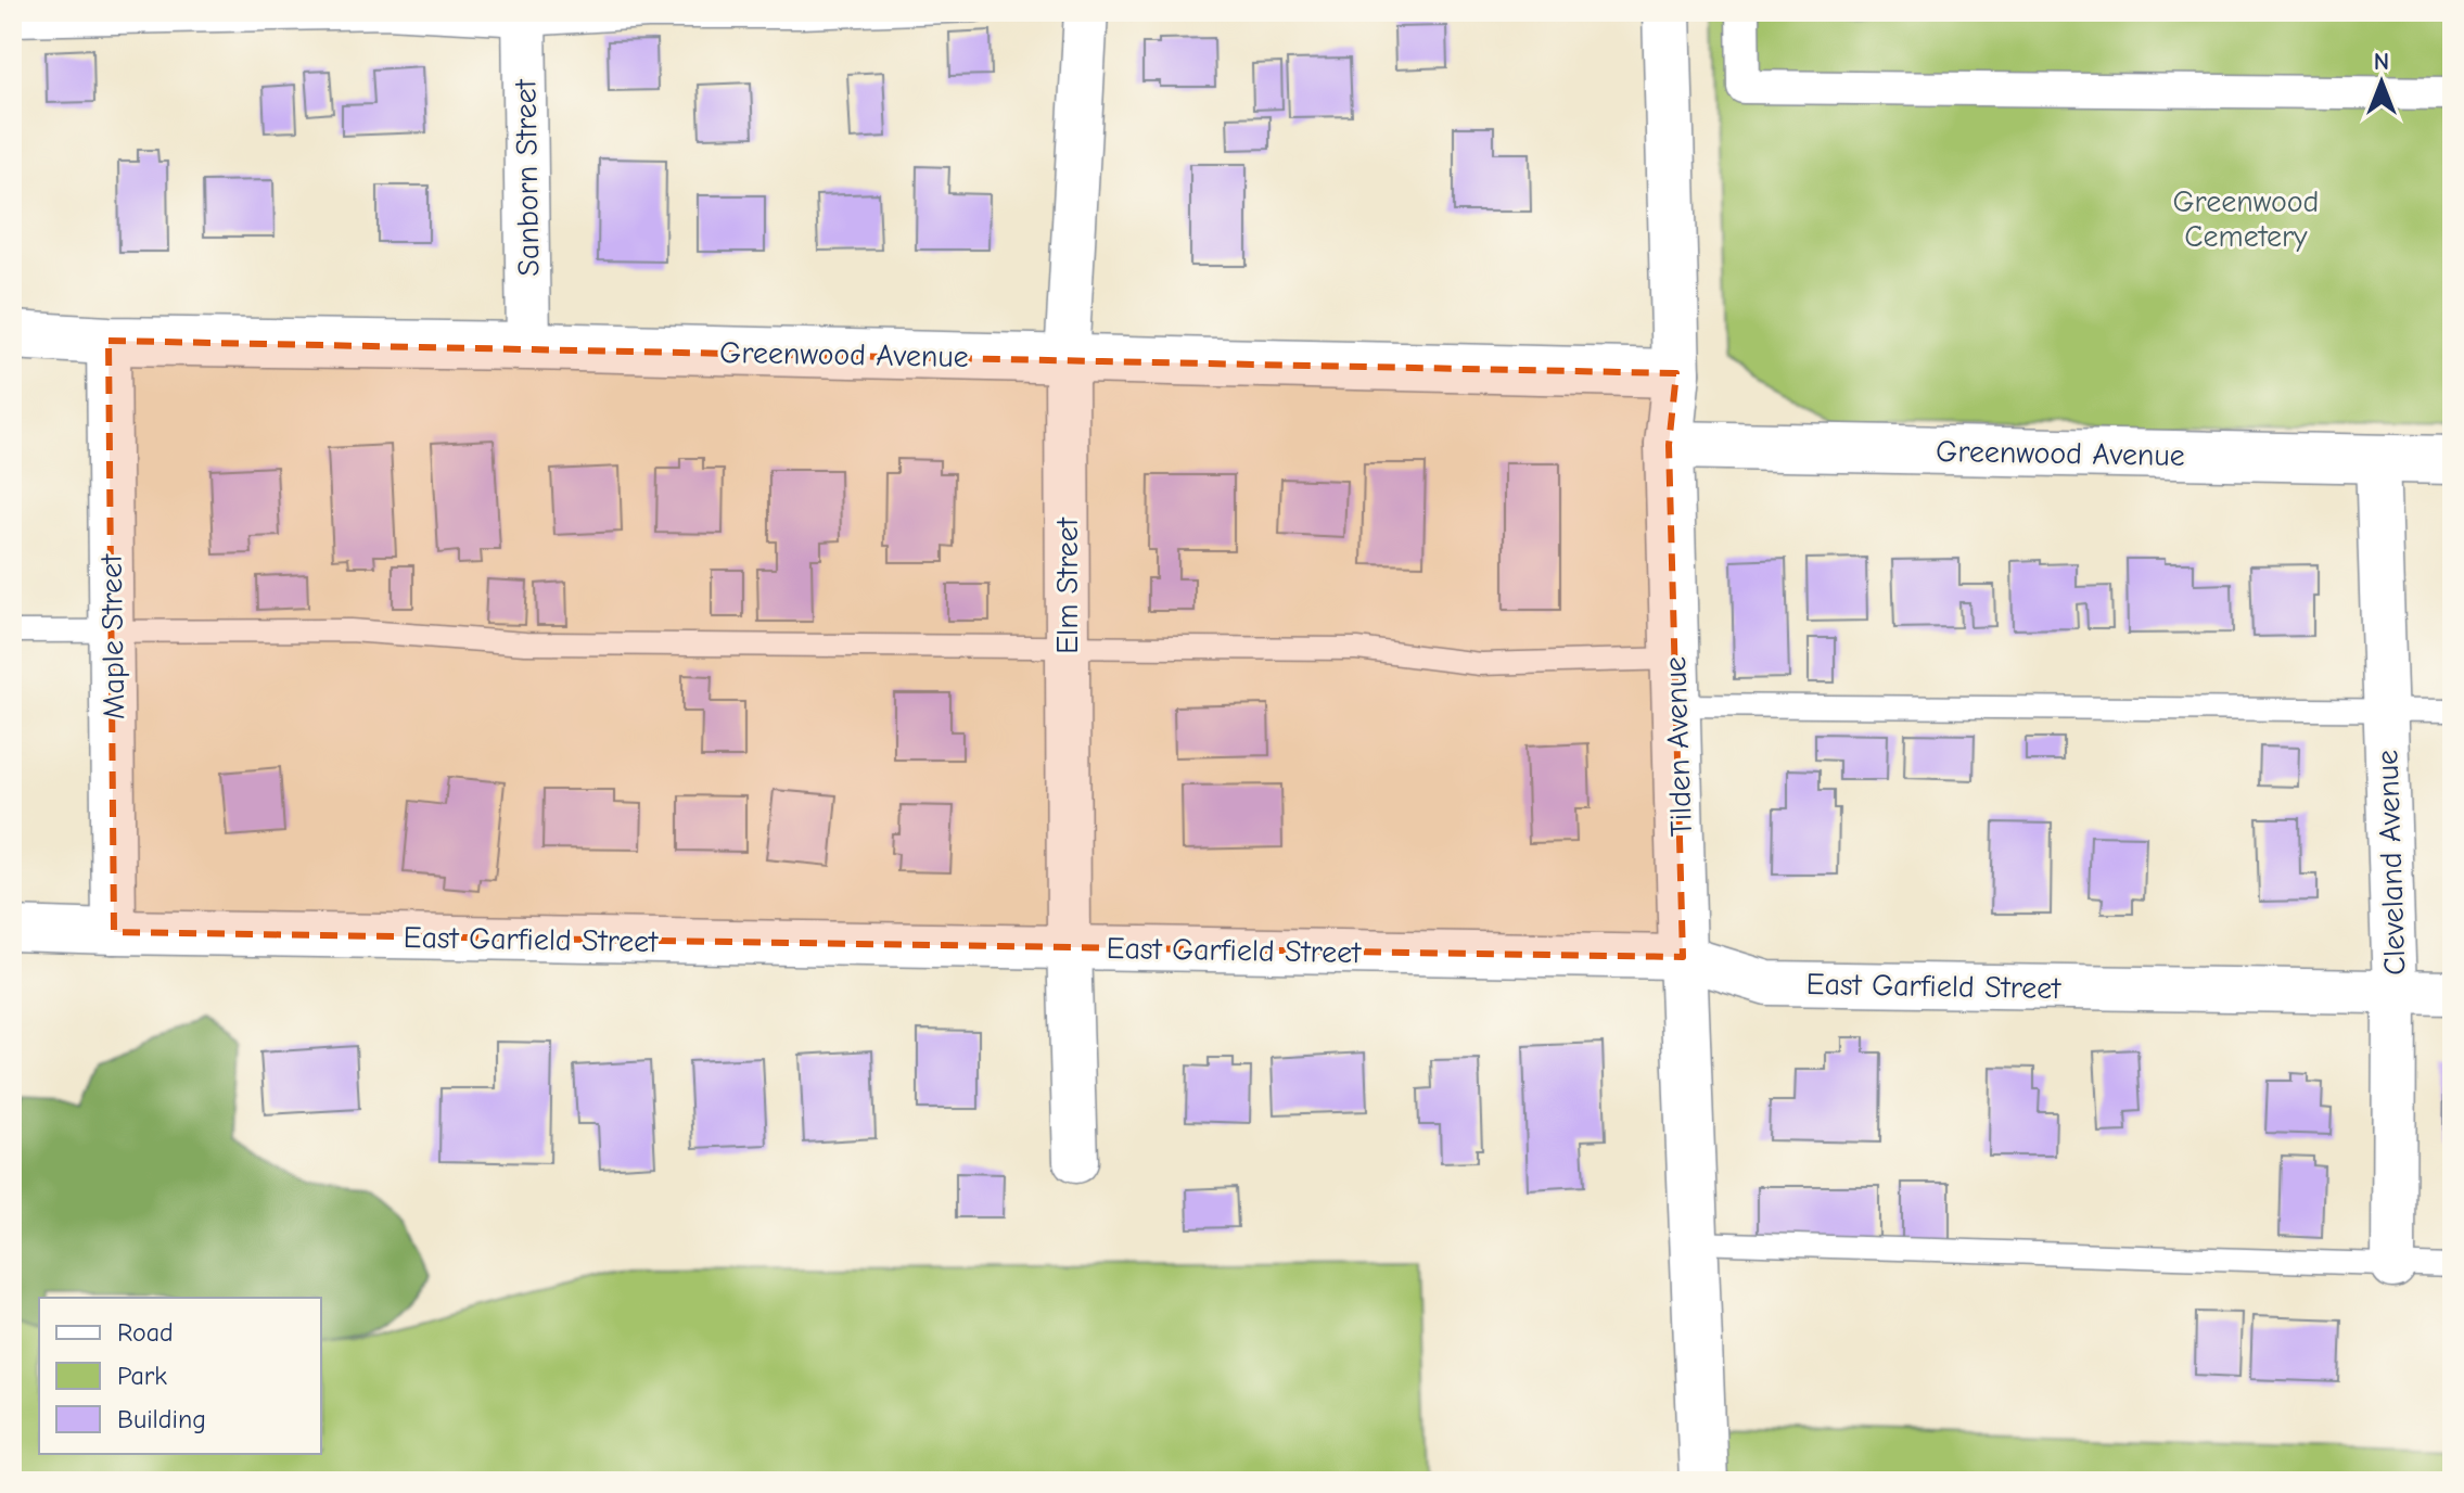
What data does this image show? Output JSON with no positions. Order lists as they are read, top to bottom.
{
  "streets": {
    "street": [
      "Sanborn Street",
      "Greenwood Avenue",
      "Elm Street",
      "Maple Street",
      "Tilden Avenue",
      "Cleveland Avenue",
      "East Garfield Street"
    ]
  },
  "crossings": [
    ["Sanborn Street", "Greenwood Avenue"],
    ["Greenwood Avenue", "Elm Street"],
    ["Greenwood Avenue", "Maple Street"],
    ["Greenwood Avenue", "Tilden Avenue"],
    ["Greenwood Avenue", "Cleveland Avenue"],
    ["Elm Street", "East Garfield Street"],
    ["Maple Street", "East Garfield Street"],
    ["Tilden Avenue", "East Garfield Street"],
    ["Cleveland Avenue", "East Garfield Street"]
  ],
  "parks": ["Greenwood Cemetery"],
  "legend": ["Road", "Park", "Building"],
  "north": "top"
}
